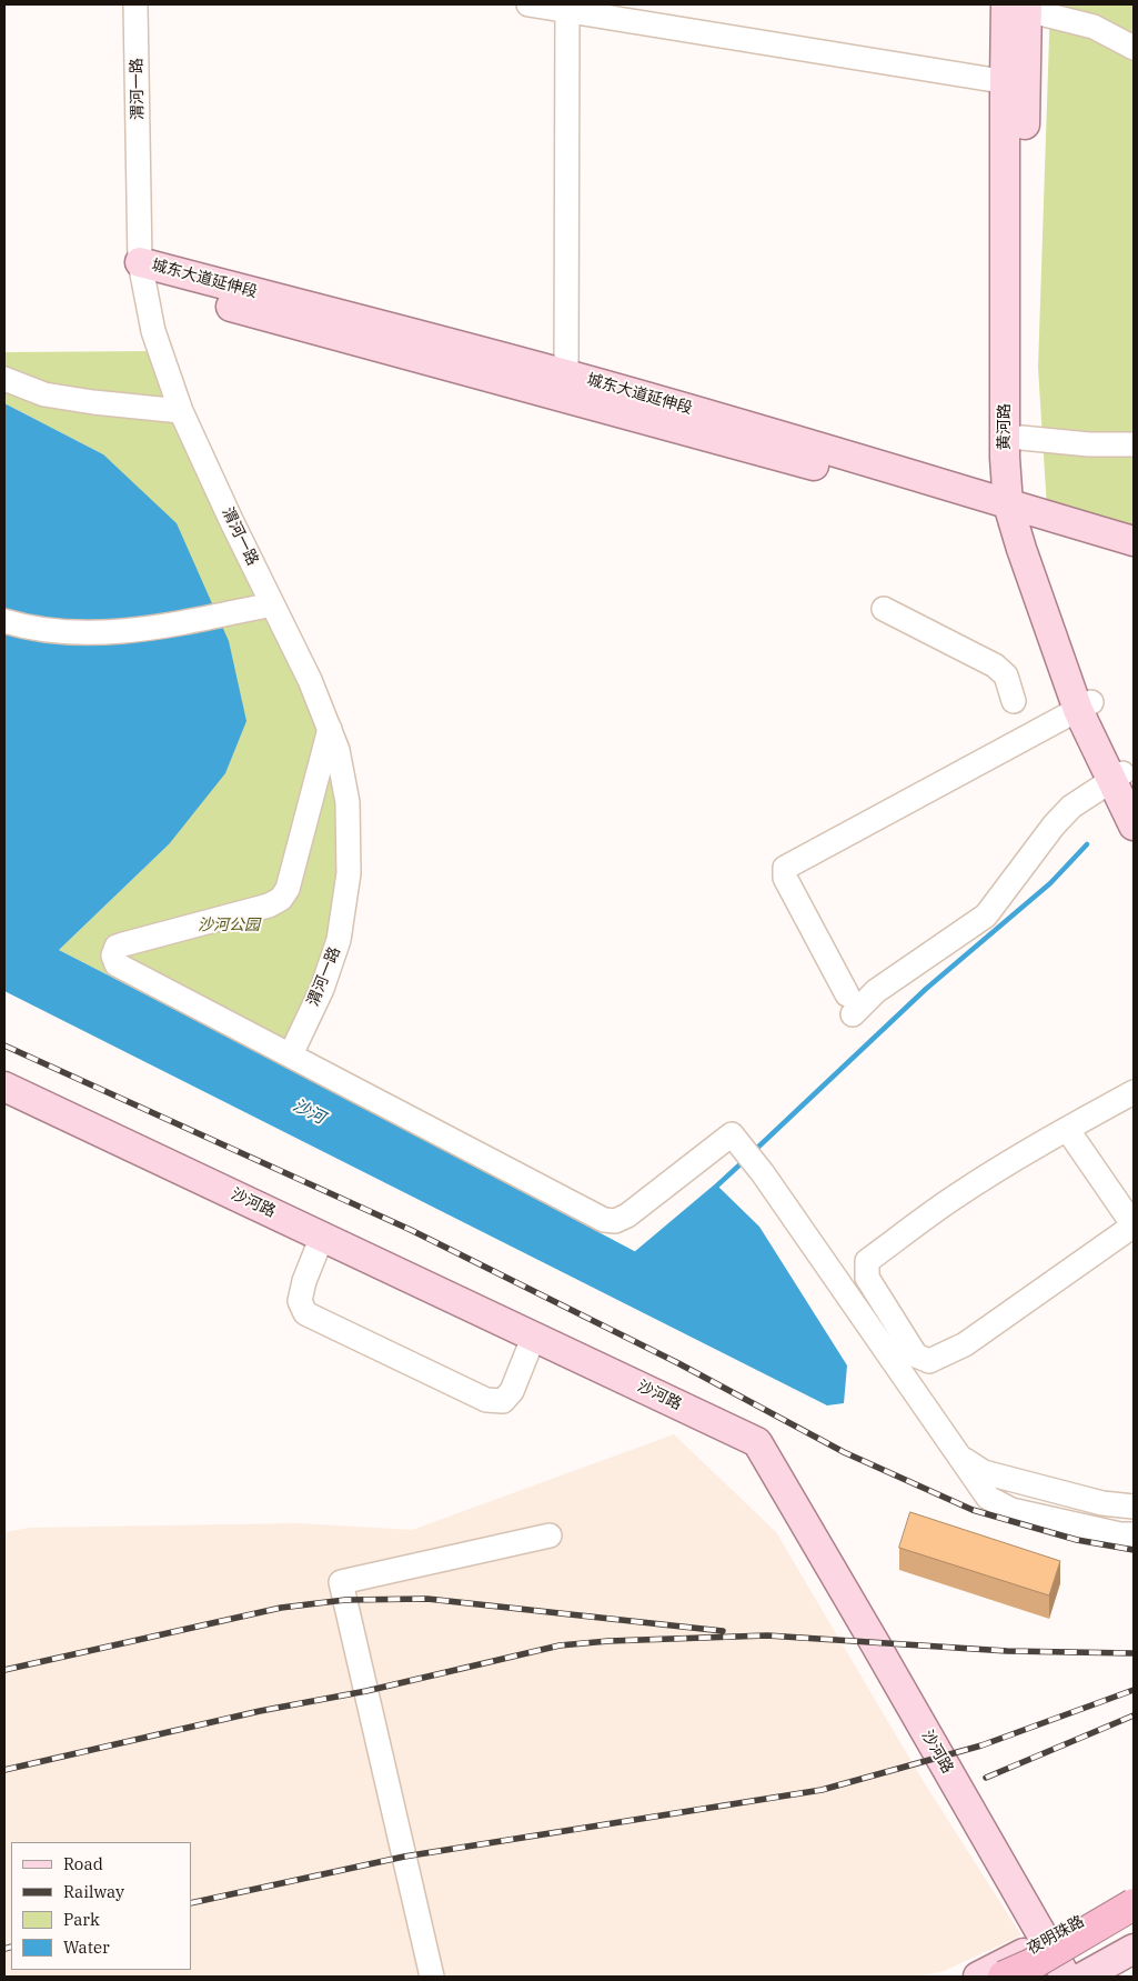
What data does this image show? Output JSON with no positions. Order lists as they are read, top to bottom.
{
  "streets": {
    "main road": [
      "城东大道延伸段",
      "黄河路",
      "沙河路",
      "夜明珠路"
    ],
    "street": ["渭河一路"]
  },
  "crossings": [
    ["渭河一路", "城东大道延伸段"],
    ["城东大道延伸段", "黄河路"],
    ["沙河路", "夜明珠路"]
  ],
  "water": ["沙河"],
  "parks": ["沙河公园"],
  "legend": [
    "Road",
    "Railway",
    "Park",
    "Water"
  ]
}
